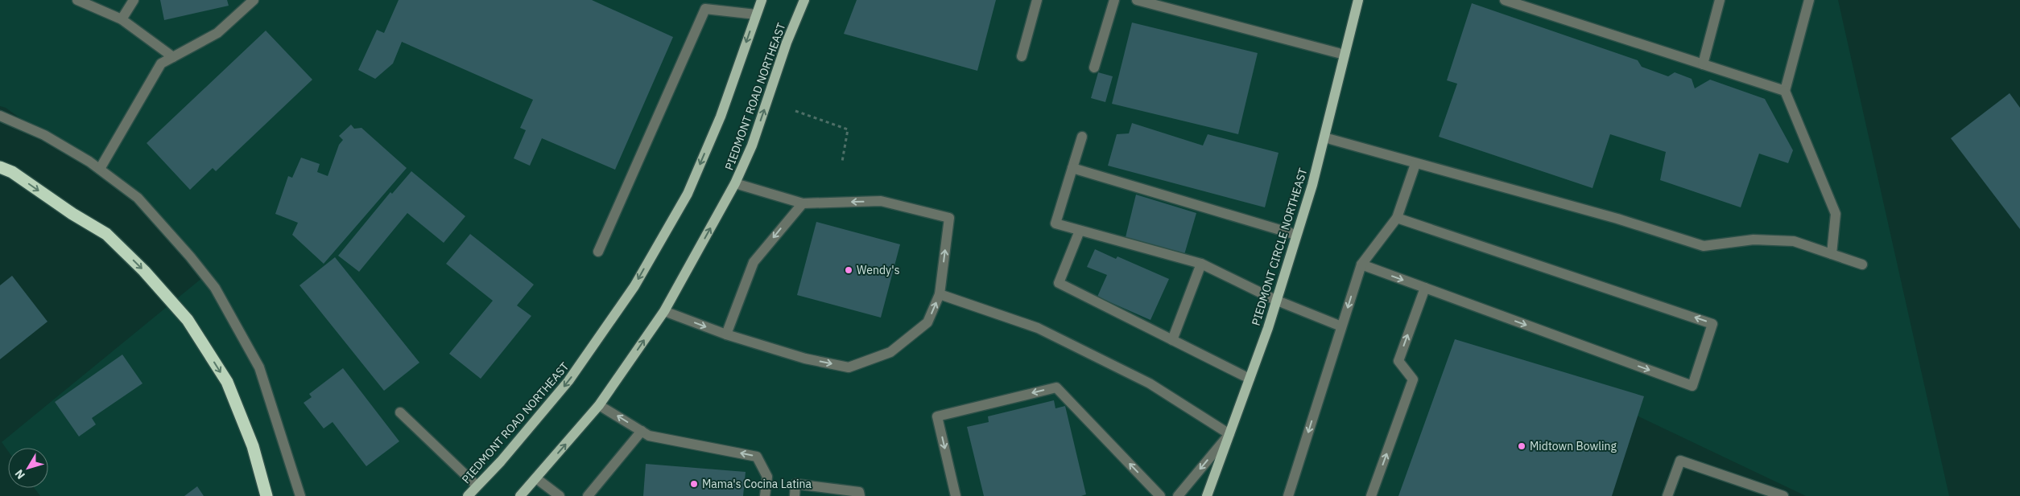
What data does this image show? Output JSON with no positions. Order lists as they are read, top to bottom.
{
  "streets": {
    "main road": ["PIEDMONT ROAD NORTHEAST", "PIEDMONT CIRCLE NORTHEAST"]
  },
  "places": ["Wendy's", "Midtown Bowling", "Mama's Cocina Latina"],
  "north": "bottom left"
}
